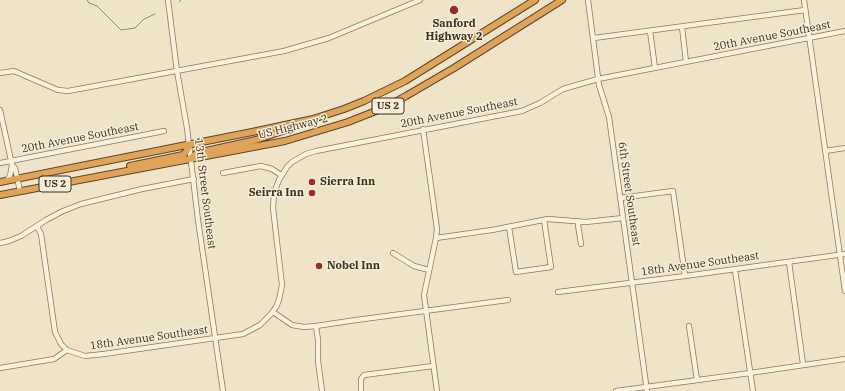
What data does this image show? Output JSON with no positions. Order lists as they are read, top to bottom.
{
  "streets": {
    "highway": ["US 2", "US Highway 2"],
    "street": [
      "20th Avenue Southeast",
      "13th Street Southeast",
      "6th Street Southeast",
      "18th Avenue Southeast"
    ]
  },
  "crossings": [
    ["20th Avenue Southeast", "6th Street Southeast"],
    ["20th Avenue Southeast", "18th Avenue Southeast"],
    ["US Highway 2", "13th Street Southeast"],
    ["13th Street Southeast", "18th Avenue Southeast"],
    ["6th Street Southeast", "18th Avenue Southeast"]
  ],
  "places": [
    "Sanford Highway 2",
    "Sierra Inn",
    "Seirra Inn",
    "Nobel Inn"
  ]
}
